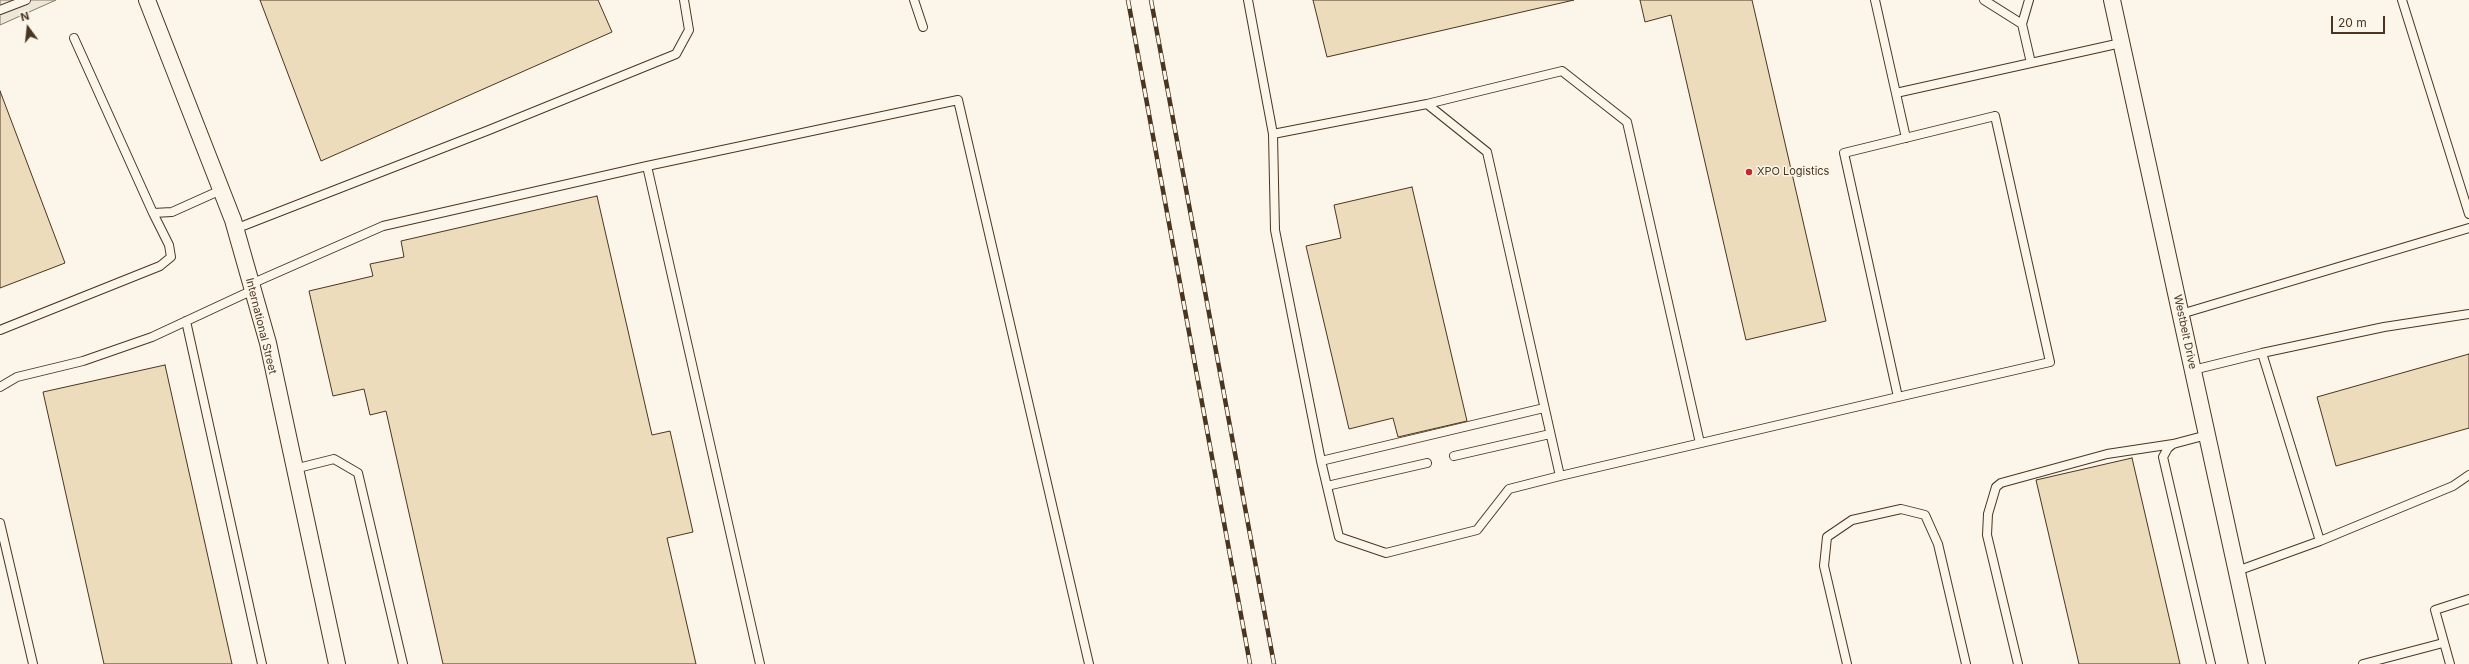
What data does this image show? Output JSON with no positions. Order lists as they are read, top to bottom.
{
  "streets": {
    "street": ["International Street", "Westbelt Drive"]
  },
  "places": ["XPO Logistics"],
  "scale_bar": "20 m",
  "north": "top"
}
